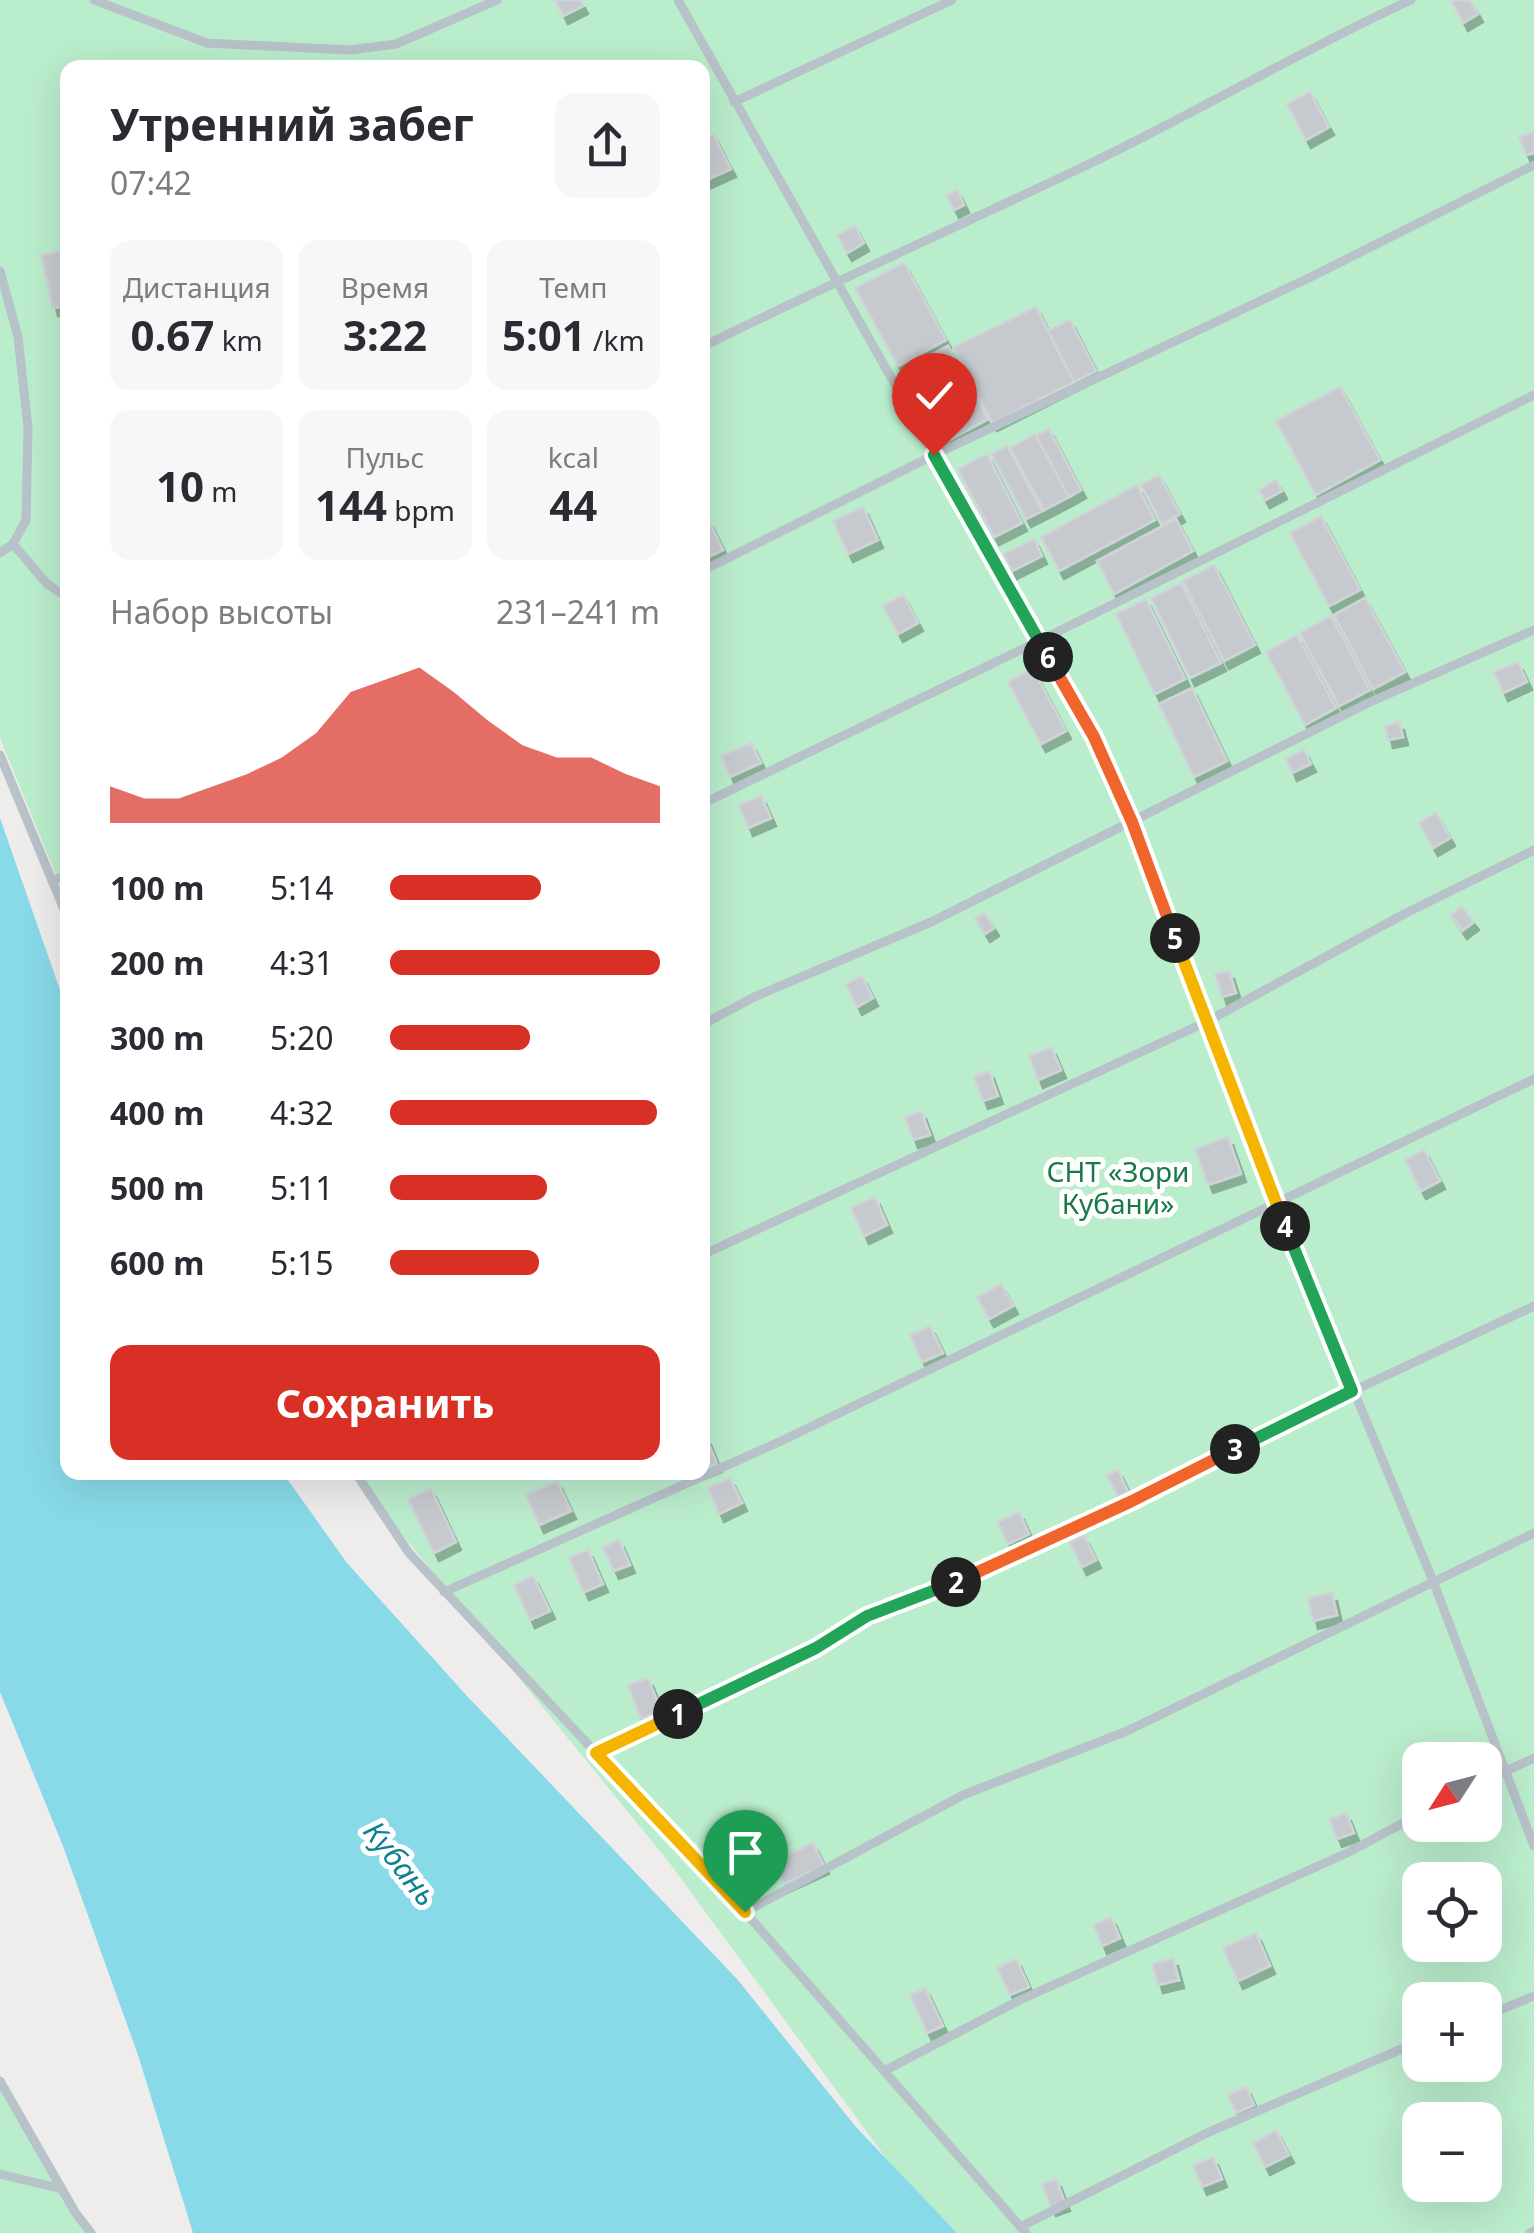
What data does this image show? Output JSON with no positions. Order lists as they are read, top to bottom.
{
  "water": ["Кубань"],
  "parks": ["СНТ «Зори Кубани»"],
  "north": "bottom left",
  "page": {
    "heading": ["Утренний забег", "07:42"],
    "stats": [
      ["Дистанция", "0.67 km"],
      ["Время", "3:22"],
      ["Темп", "5:01 /km"],
      ["10 m"],
      ["Пульс", "144 bpm"],
      ["kcal", "44"]
    ],
    "chart": ["Набор высоты", "231–241 m"],
    "pins": [
      "6",
      "5",
      "4",
      "3",
      "2",
      "1"
    ],
    "list": [
      {
        "name": "100 m",
        "note": "5:14"
      },
      {
        "name": "200 m",
        "note": "4:31"
      },
      {
        "name": "300 m",
        "note": "5:20"
      },
      {
        "name": "400 m",
        "note": "4:32"
      },
      {
        "name": "500 m",
        "note": "5:11"
      },
      {
        "name": "600 m",
        "note": "5:15"
      }
    ],
    "buttons": "Сохранить",
    "map_buttons": ["+", "−"]
  }
}
